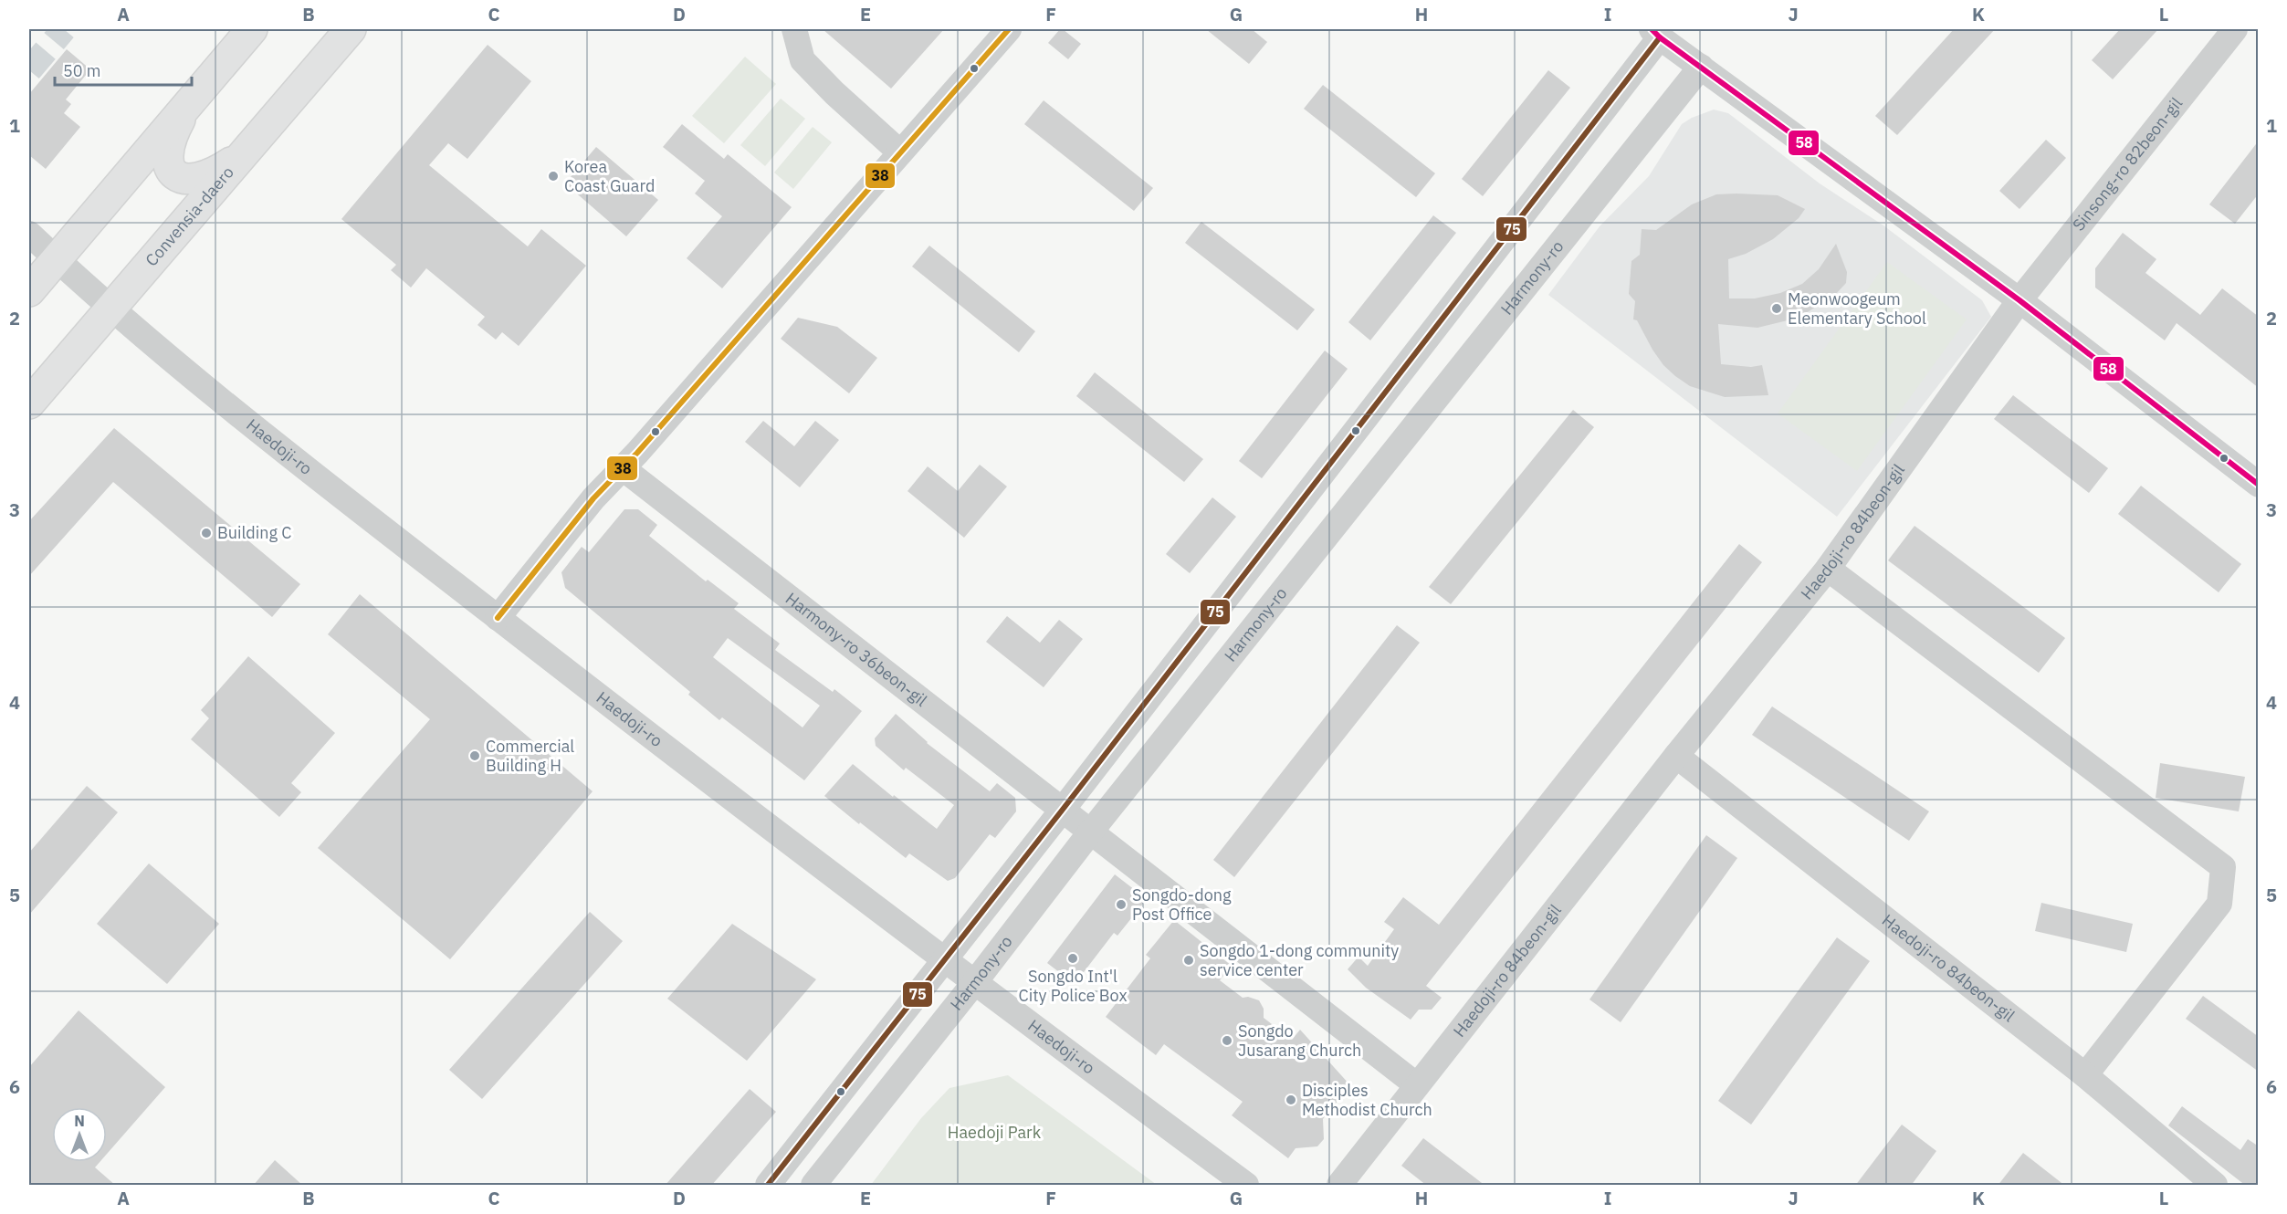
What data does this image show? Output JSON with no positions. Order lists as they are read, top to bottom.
{
  "streets": {
    "main road": ["Convensia-daero"],
    "street": [
      "Sinsong-ro 82beon-gil",
      "Harmony-ro",
      "Haedoji-ro",
      "Haedoji-ro 84beon-gil",
      "Harmony-ro 36beon-gil"
    ]
  },
  "crossings": [
    ["Sinsong-ro 82beon-gil", "Haedoji-ro 84beon-gil"],
    ["Convensia-daero", "Haedoji-ro"],
    ["Harmony-ro", "Haedoji-ro"],
    ["Harmony-ro", "Harmony-ro 36beon-gil"],
    ["Haedoji-ro 84beon-gil", "Harmony-ro 36beon-gil"]
  ],
  "parks": ["Haedoji Park"],
  "places": [
    "Korea Coast Guard",
    "Meonwoogeum Elementary School",
    "Building C",
    "Commercial Building H",
    "Songdo-dong Post Office",
    "Songdo Int'l City Police Box",
    "Songdo 1-dong community service center",
    "Songdo Jusarang Church",
    "Disciples Methodist Church"
  ],
  "lines": ["transit line 38", "transit line 58", "transit line 75"],
  "scale_bar": "50 m",
  "north": "top",
  "grid": {
    "columns": [
      "A",
      "B",
      "C",
      "D",
      "E",
      "F",
      "G",
      "H",
      "I",
      "J",
      "K",
      "L"
    ],
    "rows": [
      "1",
      "2",
      "3",
      "4",
      "5",
      "6"
    ]
  }
}
